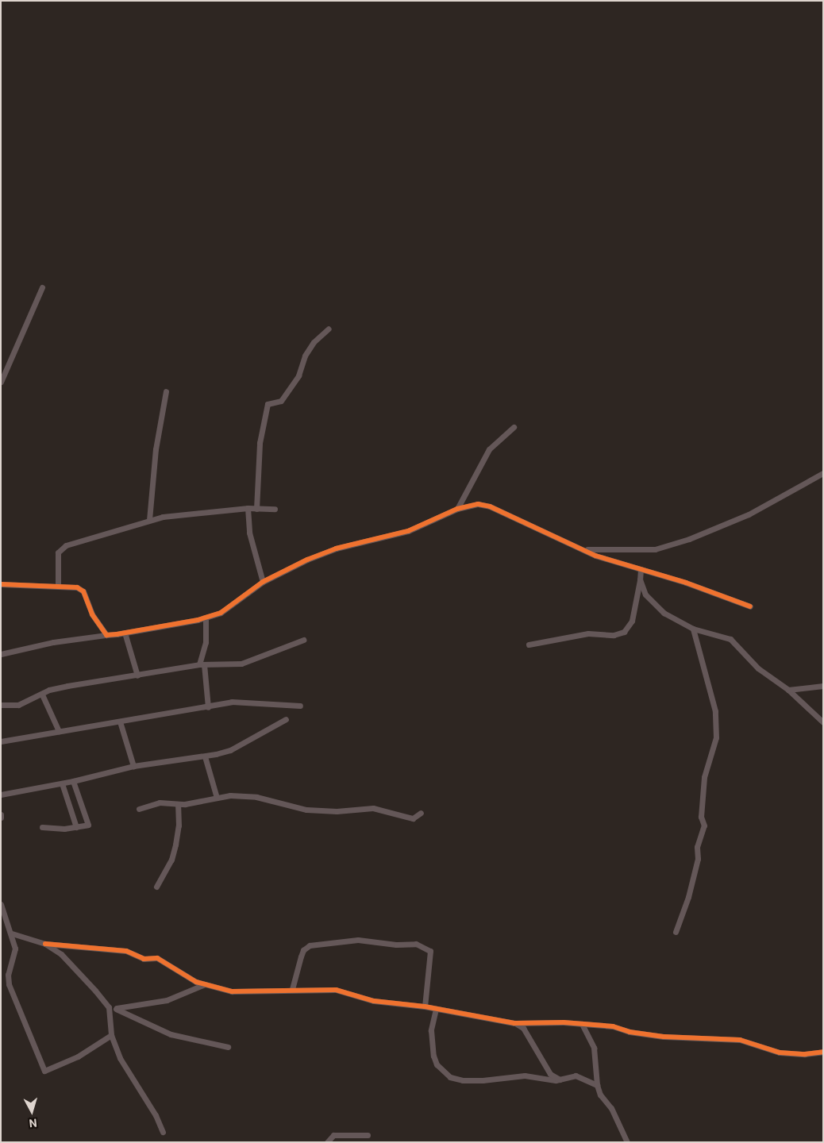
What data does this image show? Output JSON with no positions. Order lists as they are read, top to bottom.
{
  "north": "bottom"
}
